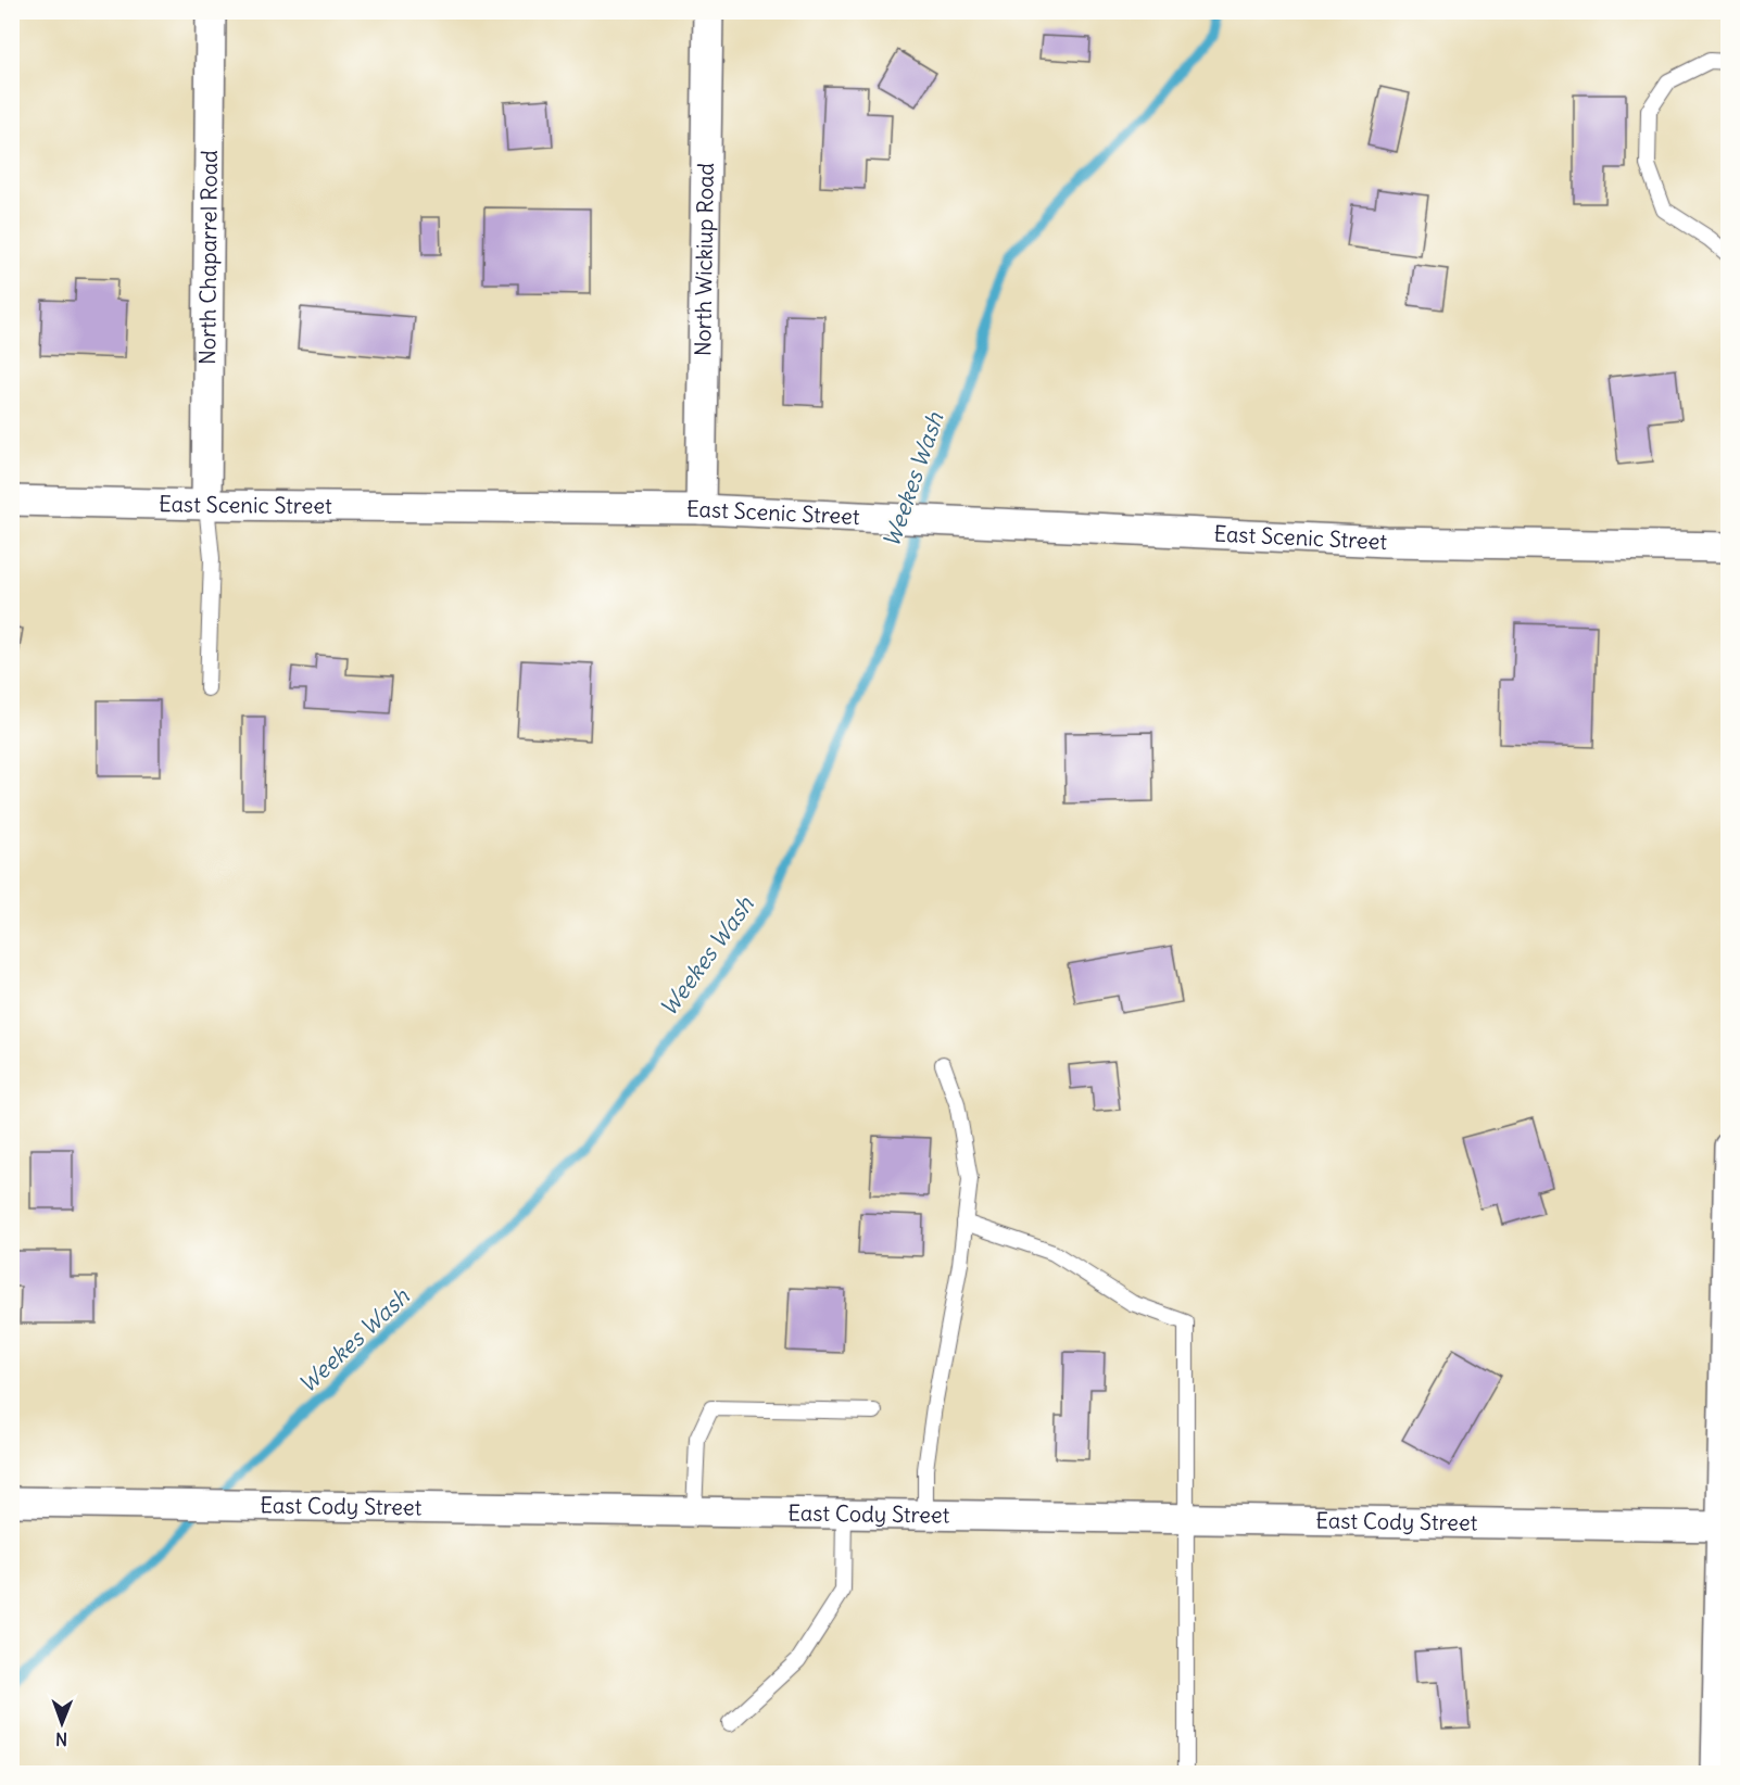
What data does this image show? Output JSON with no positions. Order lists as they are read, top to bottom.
{
  "streets": {
    "street": [
      "North Chaparrel Road",
      "North Wickiup Road",
      "East Scenic Street",
      "East Cody Street"
    ]
  },
  "crossings": [
    ["North Chaparrel Road", "East Scenic Street"],
    ["North Wickiup Road", "East Scenic Street"]
  ],
  "water": ["Weekes Wash"],
  "north": "bottom"
}
